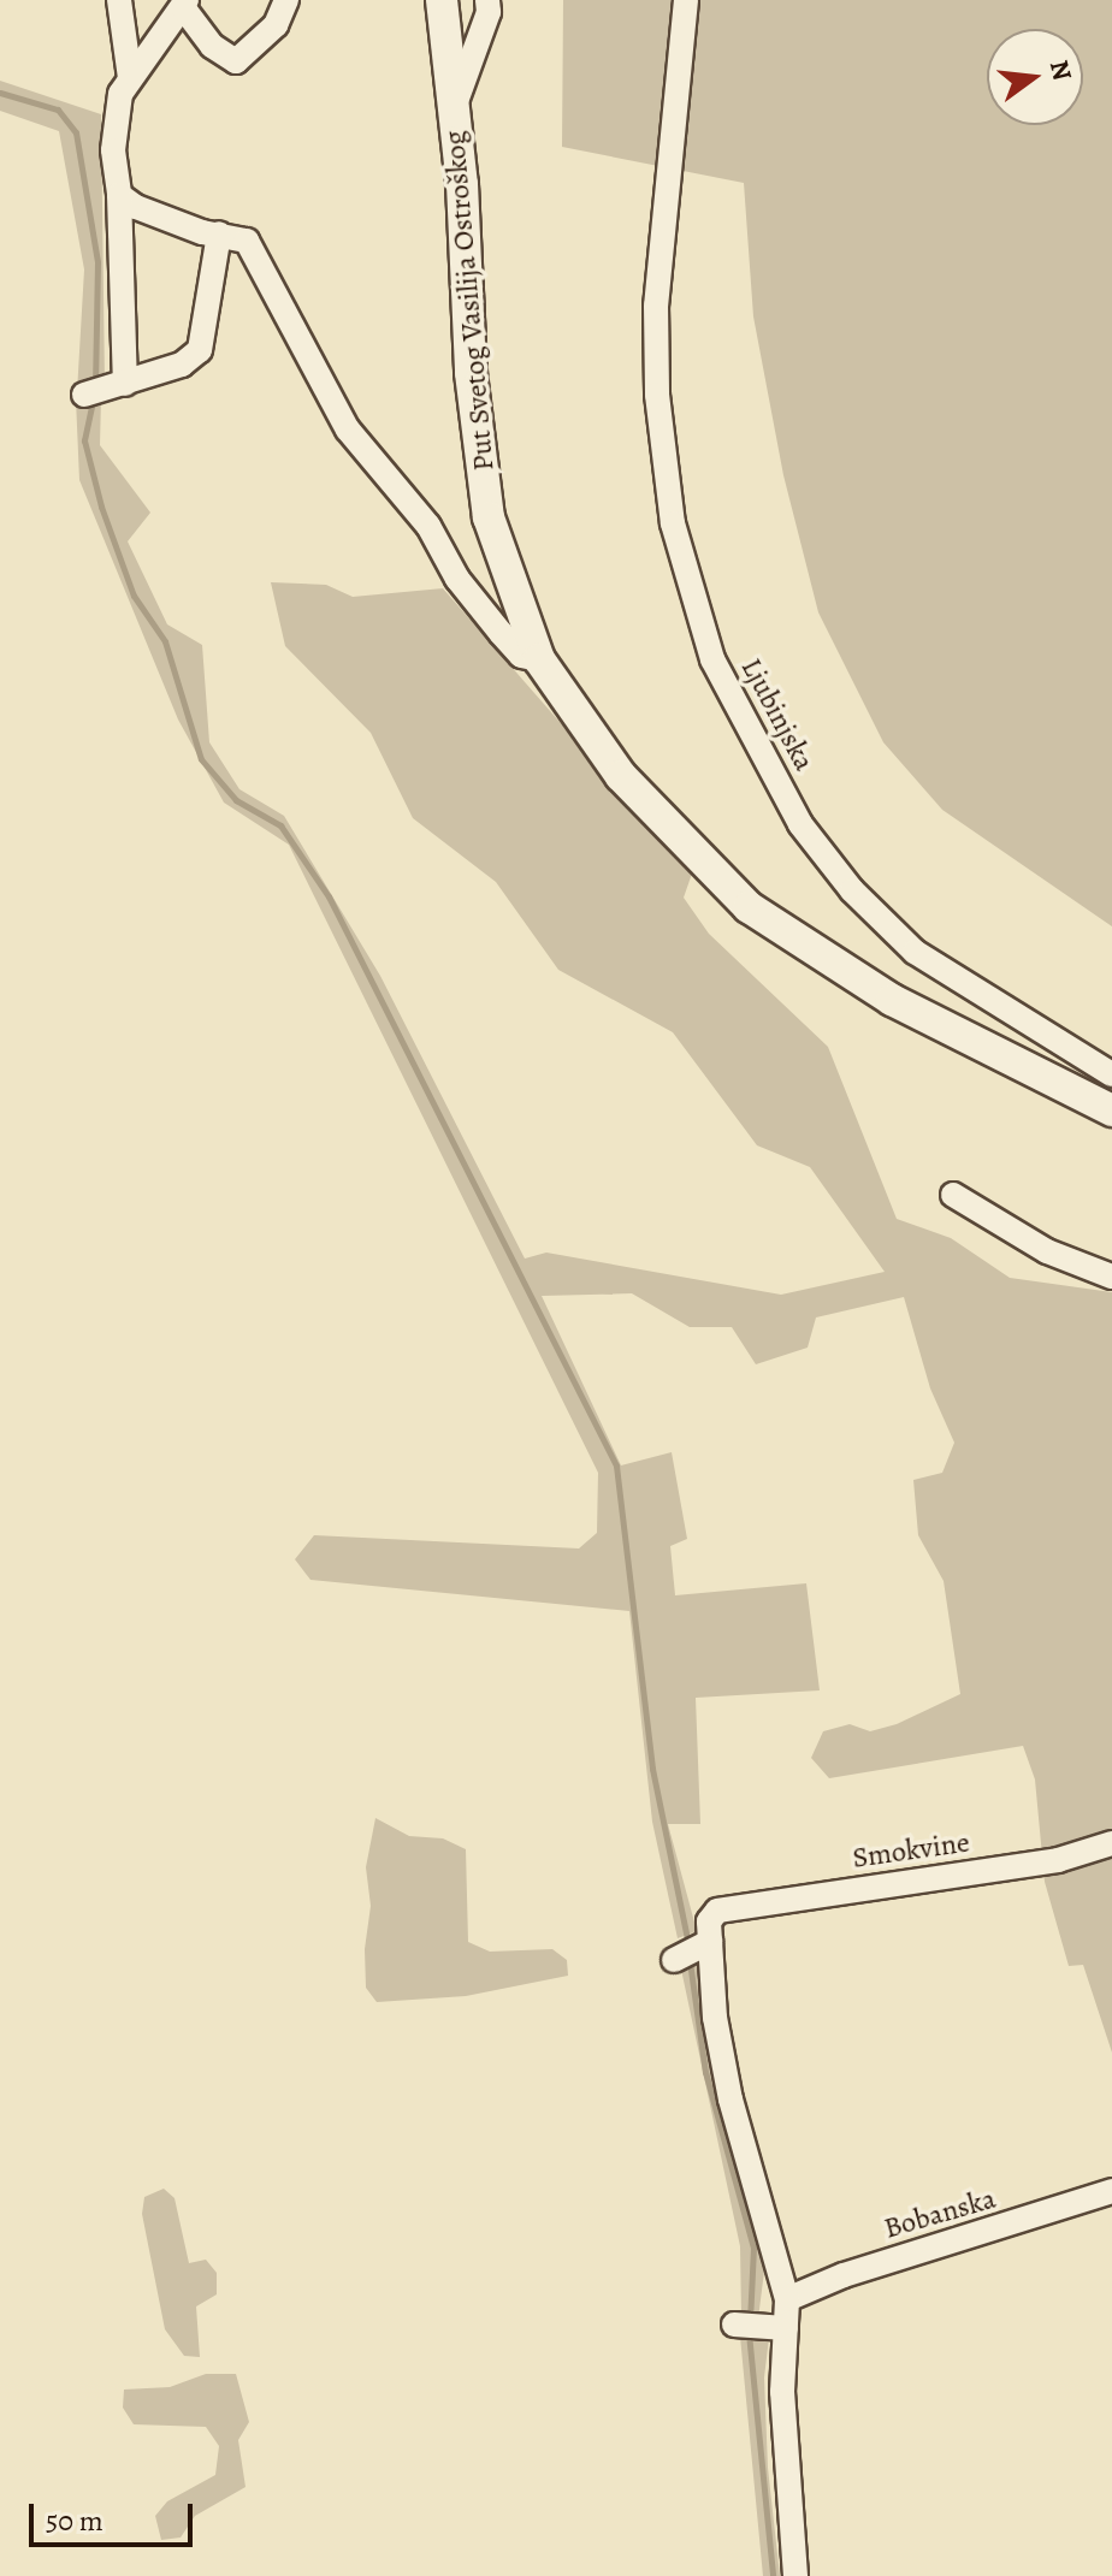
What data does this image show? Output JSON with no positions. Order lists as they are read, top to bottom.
{
  "streets": {
    "street": [
      "Put Svetog Vasilija Ostroškog",
      "Ljubinjska",
      "Smokvine",
      "Bobanska"
    ]
  },
  "scale_bar": "50 m",
  "north": "right"
}
